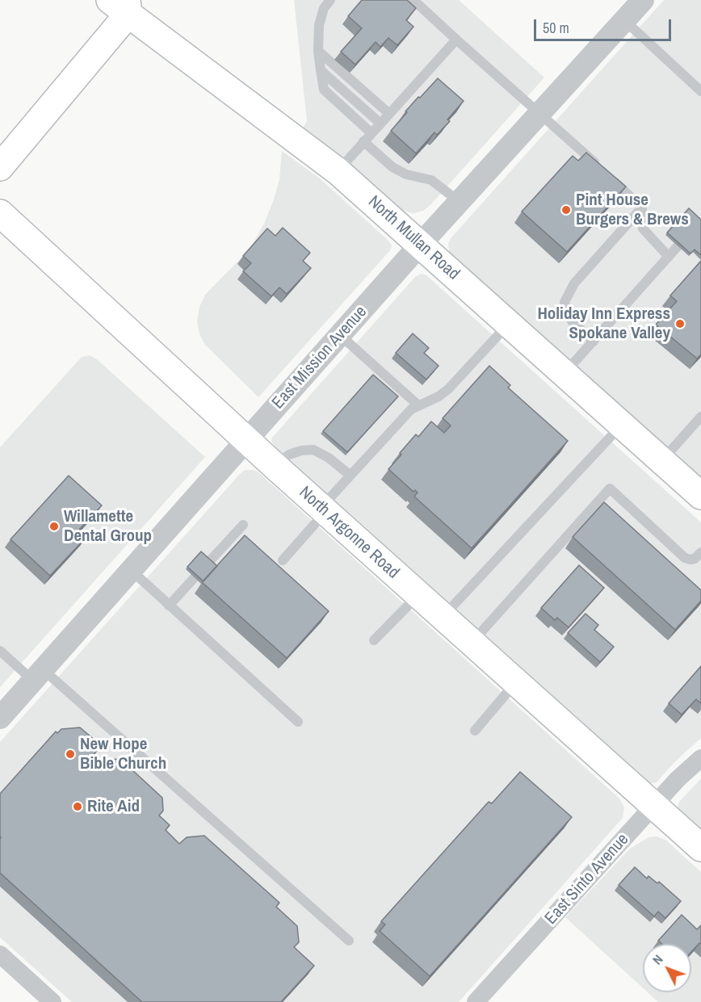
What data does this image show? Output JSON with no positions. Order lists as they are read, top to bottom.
{
  "streets": {
    "main road": ["North Mullan Road", "North Argonne Road"],
    "street": ["East Mission Avenue", "East Sinto Avenue"]
  },
  "crossings": [
    ["North Mullan Road", "East Mission Avenue"],
    ["East Mission Avenue", "North Argonne Road"],
    ["North Argonne Road", "East Sinto Avenue"]
  ],
  "places": [
    "Pint House Burgers & Brews",
    "Holiday Inn Express Spokane Valley",
    "Willamette Dental Group",
    "New Hope Bible Church",
    "Rite Aid"
  ],
  "scale_bar": "50 m",
  "north": "top left"
}
